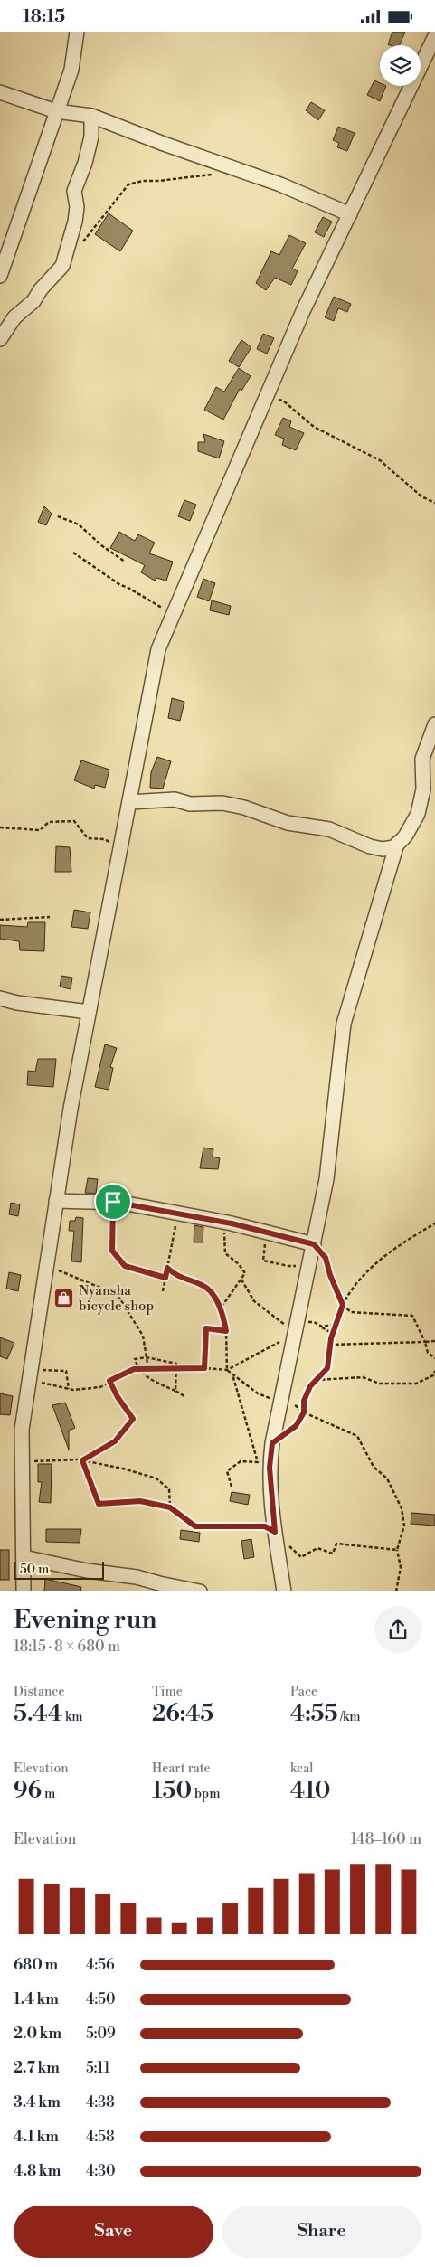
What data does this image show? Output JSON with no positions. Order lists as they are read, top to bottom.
{
  "places": {
    "shop": ["Nyansha bicycle shop"]
  },
  "scale_bar": "50 m",
  "page": {
    "status": "18:15",
    "scale": "50 m",
    "heading": ["Evening run", "18:15 · 8 × 680 m"],
    "stats": [
      ["Distance", "5.44 km"],
      ["Time", "26:45"],
      ["Pace", "4:55 /km"],
      ["Elevation", "96 m"],
      ["Heart rate", "150 bpm"],
      ["kcal", "410"]
    ],
    "chart": ["Elevation", "148–160 m"],
    "list": [
      {
        "name": "680 m",
        "note": "4:56"
      },
      {
        "name": "1.4 km",
        "note": "4:50"
      },
      {
        "name": "2.0 km",
        "note": "5:09"
      },
      {
        "name": "2.7 km",
        "note": "5:11"
      },
      {
        "name": "3.4 km",
        "note": "4:38"
      },
      {
        "name": "4.1 km",
        "note": "4:58"
      },
      {
        "name": "4.8 km",
        "note": "4:30"
      }
    ],
    "buttons": ["Save", "Share"]
  }
}
